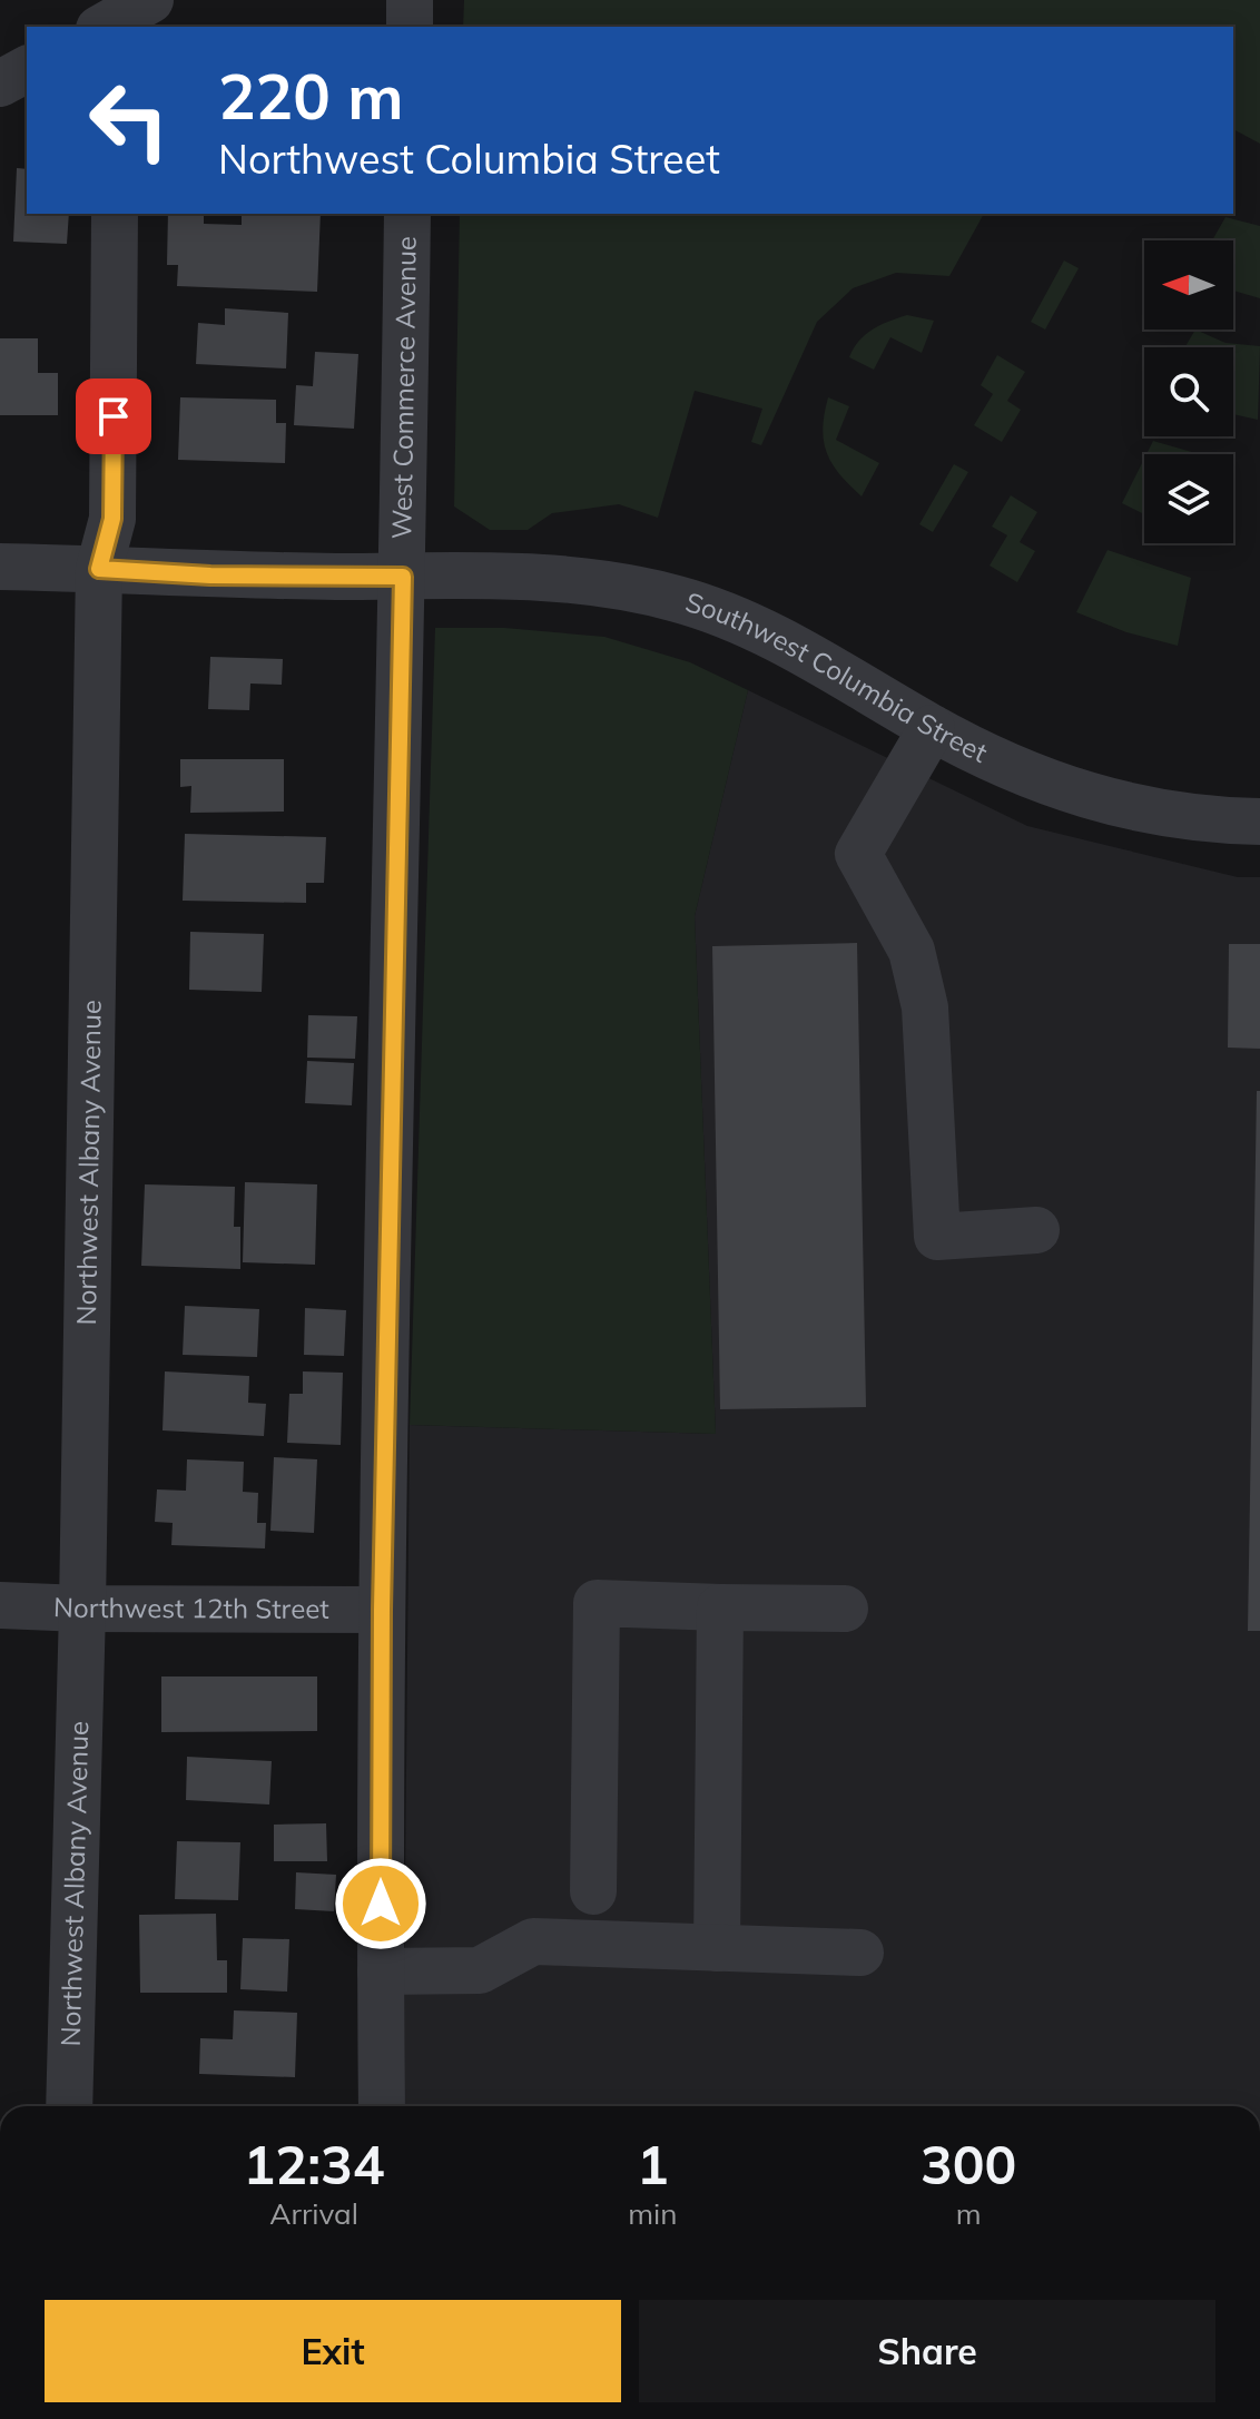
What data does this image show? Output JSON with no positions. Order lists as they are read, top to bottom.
{
  "streets": {
    "street": [
      "West Commerce Avenue",
      "Southwest Columbia Street",
      "Northwest Albany Avenue",
      "Northwest 12th Street"
    ]
  },
  "crossings": [
    ["West Commerce Avenue", "Southwest Columbia Street"],
    ["West Commerce Avenue", "Northwest 12th Street"],
    ["Southwest Columbia Street", "Northwest Albany Avenue"],
    ["Northwest Albany Avenue", "Northwest 12th Street"]
  ],
  "north": "left",
  "page": {
    "turn": ["220 m", "Northwest Columbia Street"],
    "eta": [
      "12:34",
      "Arrival",
      "1",
      "min",
      "300",
      "m"
    ],
    "buttons": ["Exit", "Share"]
  }
}
